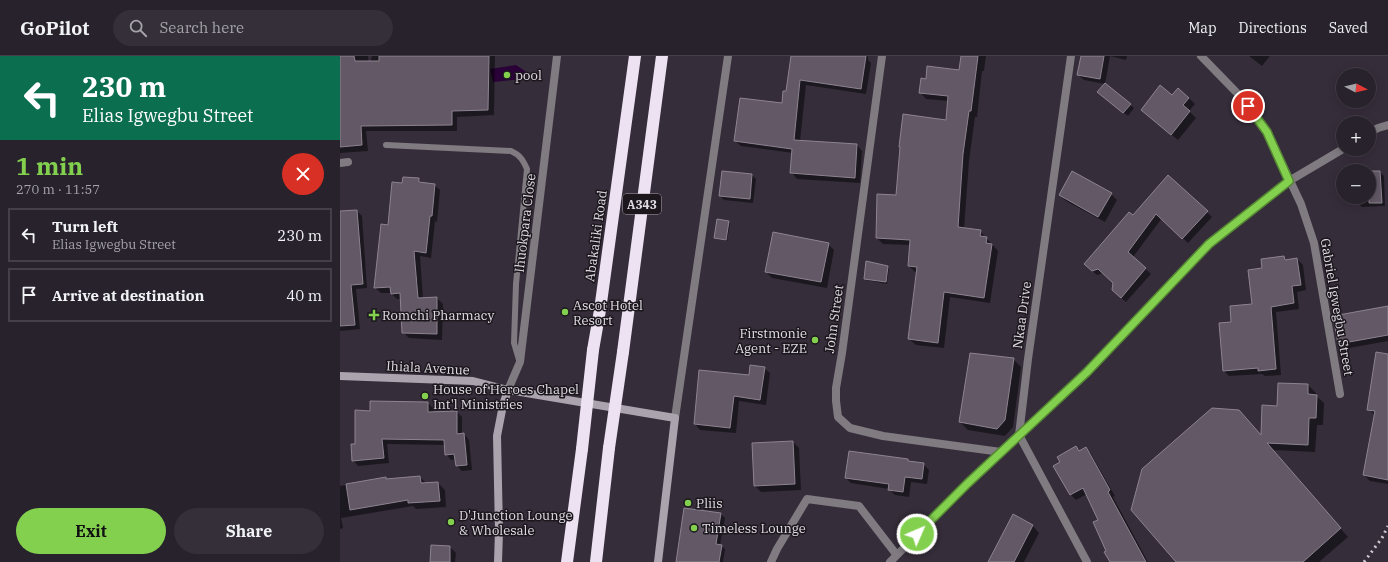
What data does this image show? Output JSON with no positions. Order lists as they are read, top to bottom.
{
  "streets": {
    "highway": ["A343", "Abakaliki Road"],
    "main road": ["Ihiala Avenue"],
    "street": [
      "Ihuokpara Close",
      "Gabriel Igwegbu Street",
      "Nkaa Drive",
      "John Street"
    ]
  },
  "crossings": [
    ["Ihuokpara Close", "Ihiala Avenue"]
  ],
  "places": {
    "other": [
      "pool",
      "Ascot Hotel Resort",
      "Firstmonie Agent - EZE",
      "House of Heroes Chapel Int'l Ministries",
      "Pliis",
      "D'Junction Lounge & Wholesale",
      "Timeless Lounge"
    ],
    "health": ["Romchi Pharmacy"]
  },
  "north": "right",
  "page": {
    "header": "GoPilot",
    "search": "Search here",
    "nav": ["Map", "Directions", "Saved"],
    "turn": ["230 m", "Elias Igwegbu Street"],
    "map_buttons": ["+", "−"],
    "heading": ["1 min", "270 m · 11:57"],
    "list": [
      {
        "name": "Turn left",
        "note": "Elias Igwegbu Street",
        "value": "230 m"
      },
      {
        "name": "Arrive at destination",
        "value": "40 m"
      }
    ],
    "buttons": ["Exit", "Share"]
  }
}
